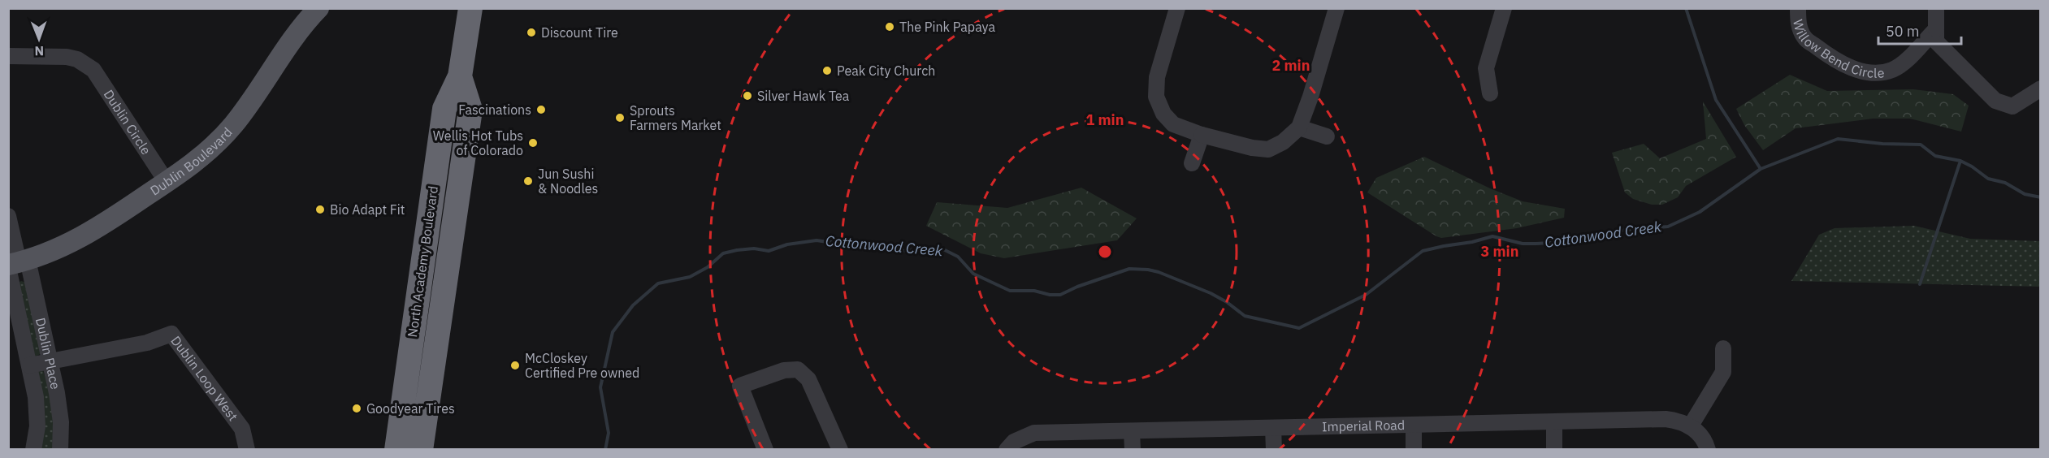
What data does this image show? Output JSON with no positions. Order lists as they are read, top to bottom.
{
  "streets": {
    "highway": ["North Academy Boulevard"],
    "main road": ["Dublin Boulevard"],
    "street": [
      "Willow Bend Circle",
      "Dublin Circle",
      "Dublin Place",
      "Dublin Loop West",
      "Imperial Road"
    ]
  },
  "crossings": [
    ["Dublin Circle", "Dublin Boulevard"],
    ["Dublin Boulevard", "Dublin Place"],
    ["Dublin Place", "Dublin Loop West"]
  ],
  "water": ["Cottonwood Creek"],
  "places": [
    "The Pink Papaya",
    "Discount Tire",
    "Peak City Church",
    "Silver Hawk Tea",
    "Fascinations",
    "Sprouts Farmers Market",
    "Wellis Hot Tubs of Colorado",
    "Jun Sushi & Noodles",
    "Bio Adapt Fit",
    "McCloskey Certified Pre owned",
    "Goodyear Tires"
  ],
  "scale_bar": "50 m",
  "north": "bottom",
  "rings": ["2 min", "1 min", "3 min"]
}
